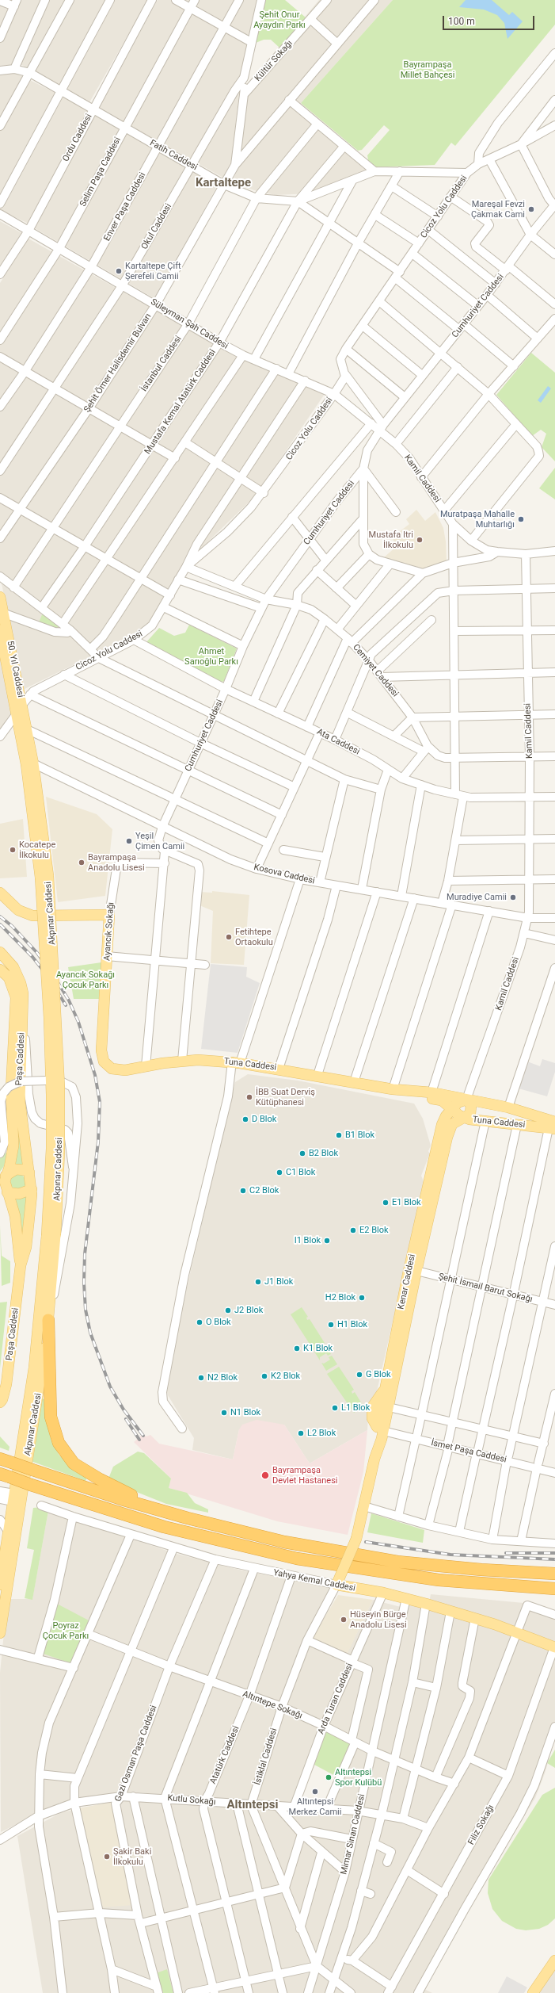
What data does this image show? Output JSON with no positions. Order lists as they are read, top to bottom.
{
  "streets": {
    "main road": [
      "50. Yıl Caddesi",
      "Akpınar Caddesi",
      "Ayancık Sokağı",
      "Paşa Caddesi",
      "Tuna Caddesi",
      "Kenar Caddesi",
      "Yahya Kemal Caddesi"
    ],
    "street": [
      "Kültür Sokağı",
      "Ordu Caddesi",
      "Fatih Caddesi",
      "Selim Paşa Caddesi",
      "Enver Paşa Caddesi",
      "Cicoz Yolu Caddesi",
      "Okul Caddesi",
      "Cumhuriyet Caddesi",
      "Süleyman Şah Caddesi",
      "Şehit Ömer Halisdemir Bulvarı",
      "İstanbul Caddesi",
      "Mustafa Kemal Atatürk Caddesi",
      "Kamil Caddesi",
      "Cemiyet Caddesi",
      "Ata Caddesi",
      "Kosova Caddesi",
      "Şehit İsmail Barut Sokağı",
      "İsmet Paşa Caddesi",
      "Arda Turan Caddesi",
      "Altıntepe Sokağı",
      "Gazi Osman Paşa Caddesi",
      "Atatürk Caddesi",
      "İstiklal Caddesi",
      "Kutlu Sokağı",
      "Filiz Sokağı",
      "Mimar Sinan Caddesi"
    ]
  },
  "crossings": [
    ["Kültür Sokağı", "Okul Caddesi"],
    ["Kültür Sokağı", "Şehit Ömer Halisdemir Bulvarı"],
    ["Ordu Caddesi", "Fatih Caddesi"],
    ["Ordu Caddesi", "Süleyman Şah Caddesi"],
    ["Fatih Caddesi", "Selim Paşa Caddesi"],
    ["Fatih Caddesi", "Enver Paşa Caddesi"],
    ["Fatih Caddesi", "Cicoz Yolu Caddesi"],
    ["Fatih Caddesi", "Okul Caddesi"],
    ["Fatih Caddesi", "Şehit Ömer Halisdemir Bulvarı"],
    ["Fatih Caddesi", "İstanbul Caddesi"],
    ["Fatih Caddesi", "Mustafa Kemal Atatürk Caddesi"],
    ["Selim Paşa Caddesi", "Süleyman Şah Caddesi"],
    ["Enver Paşa Caddesi", "Süleyman Şah Caddesi"],
    ["Cicoz Yolu Caddesi", "Süleyman Şah Caddesi"],
    ["Cicoz Yolu Caddesi", "50. Yıl Caddesi"],
    ["Cicoz Yolu Caddesi", "Cemiyet Caddesi"],
    ["Cicoz Yolu Caddesi", "Ata Caddesi"],
    ["Cicoz Yolu Caddesi", "Akpınar Caddesi"],
    ["Okul Caddesi", "Süleyman Şah Caddesi"],
    ["Cumhuriyet Caddesi", "Süleyman Şah Caddesi"],
    ["Cumhuriyet Caddesi", "Kamil Caddesi"],
    ["Cumhuriyet Caddesi", "Cemiyet Caddesi"],
    ["Cumhuriyet Caddesi", "Ata Caddesi"],
    ["Cumhuriyet Caddesi", "Kosova Caddesi"],
    ["Süleyman Şah Caddesi", "Şehit Ömer Halisdemir Bulvarı"],
    ["Süleyman Şah Caddesi", "İstanbul Caddesi"],
    ["Süleyman Şah Caddesi", "Mustafa Kemal Atatürk Caddesi"],
    ["Süleyman Şah Caddesi", "Kamil Caddesi"],
    ["Kamil Caddesi", "Ata Caddesi"],
    ["Kamil Caddesi", "Kosova Caddesi"],
    ["Kamil Caddesi", "Tuna Caddesi"],
    ["Kamil Caddesi", "Kenar Caddesi"],
    ["50. Yıl Caddesi", "Akpınar Caddesi"],
    ["Kosova Caddesi", "Akpınar Caddesi"],
    ["Ayancık Sokağı", "Tuna Caddesi"],
    ["Tuna Caddesi", "Kenar Caddesi"],
    ["Kenar Caddesi", "Şehit İsmail Barut Sokağı"],
    ["Kenar Caddesi", "İsmet Paşa Caddesi"],
    ["Kenar Caddesi", "Yahya Kemal Caddesi"],
    ["Kenar Caddesi", "İstiklal Caddesi"],
    ["Yahya Kemal Caddesi", "Arda Turan Caddesi"],
    ["Yahya Kemal Caddesi", "Gazi Osman Paşa Caddesi"],
    ["Yahya Kemal Caddesi", "Atatürk Caddesi"],
    ["Yahya Kemal Caddesi", "İstiklal Caddesi"],
    ["Yahya Kemal Caddesi", "Filiz Sokağı"],
    ["Yahya Kemal Caddesi", "Mimar Sinan Caddesi"],
    ["Arda Turan Caddesi", "Altıntepe Sokağı"],
    ["Arda Turan Caddesi", "Kutlu Sokağı"],
    ["Altıntepe Sokağı", "Gazi Osman Paşa Caddesi"],
    ["Altıntepe Sokağı", "Atatürk Caddesi"],
    ["Altıntepe Sokağı", "İstiklal Caddesi"],
    ["Altıntepe Sokağı", "Mimar Sinan Caddesi"],
    ["Gazi Osman Paşa Caddesi", "Kutlu Sokağı"],
    ["Atatürk Caddesi", "Kutlu Sokağı"],
    ["İstiklal Caddesi", "Kutlu Sokağı"],
    ["Kutlu Sokağı", "Mimar Sinan Caddesi"]
  ],
  "districts": ["Kartaltepe", "Altıntepsi"],
  "parks": [
    "Şehit Onur Ayaydın Parkı",
    "Bayrampaşa Millet Bahçesi",
    "Ahmet Sarıoğlu Parkı",
    "Ayancık Sokağı Çocuk Parkı",
    "Poyraz Çocuk Parkı"
  ],
  "places": [
    "Mareşal Fevzi Çakmak Cami",
    "Kartaltepe Çift Şerefeli Camii",
    "Muratpaşa Mahalle Muhtarlığı",
    "Mustafa Itri İlkokulu",
    "Yeşil Çimen Camii",
    "Kocatepe İlkokulu",
    "Bayrampaşa Anadolu Lisesi",
    "Muradiye Camii",
    "Fetihtepe Ortaokulu",
    "İBB Suat Derviş Kütüphanesi",
    "D Blok",
    "B1 Blok",
    "B2 Blok",
    "C1 Blok",
    "C2 Blok",
    "E1 Blok",
    "E2 Blok",
    "I1 Blok",
    "J1 Blok",
    "H2 Blok",
    "J2 Blok",
    "O Blok",
    "H1 Blok",
    "K1 Blok",
    "G Blok",
    "K2 Blok",
    "N2 Blok",
    "L1 Blok",
    "N1 Blok",
    "L2 Blok",
    "Bayrampaşa Devlet Hastanesi",
    "Hüseyin Bürge Anadolu Lisesi",
    "Altıntepsi Spor Kulübü",
    "Altıntepsi Merkez Camii",
    "Şakir Baki İlkokulu"
  ],
  "scale_bar": "100 m"
}
